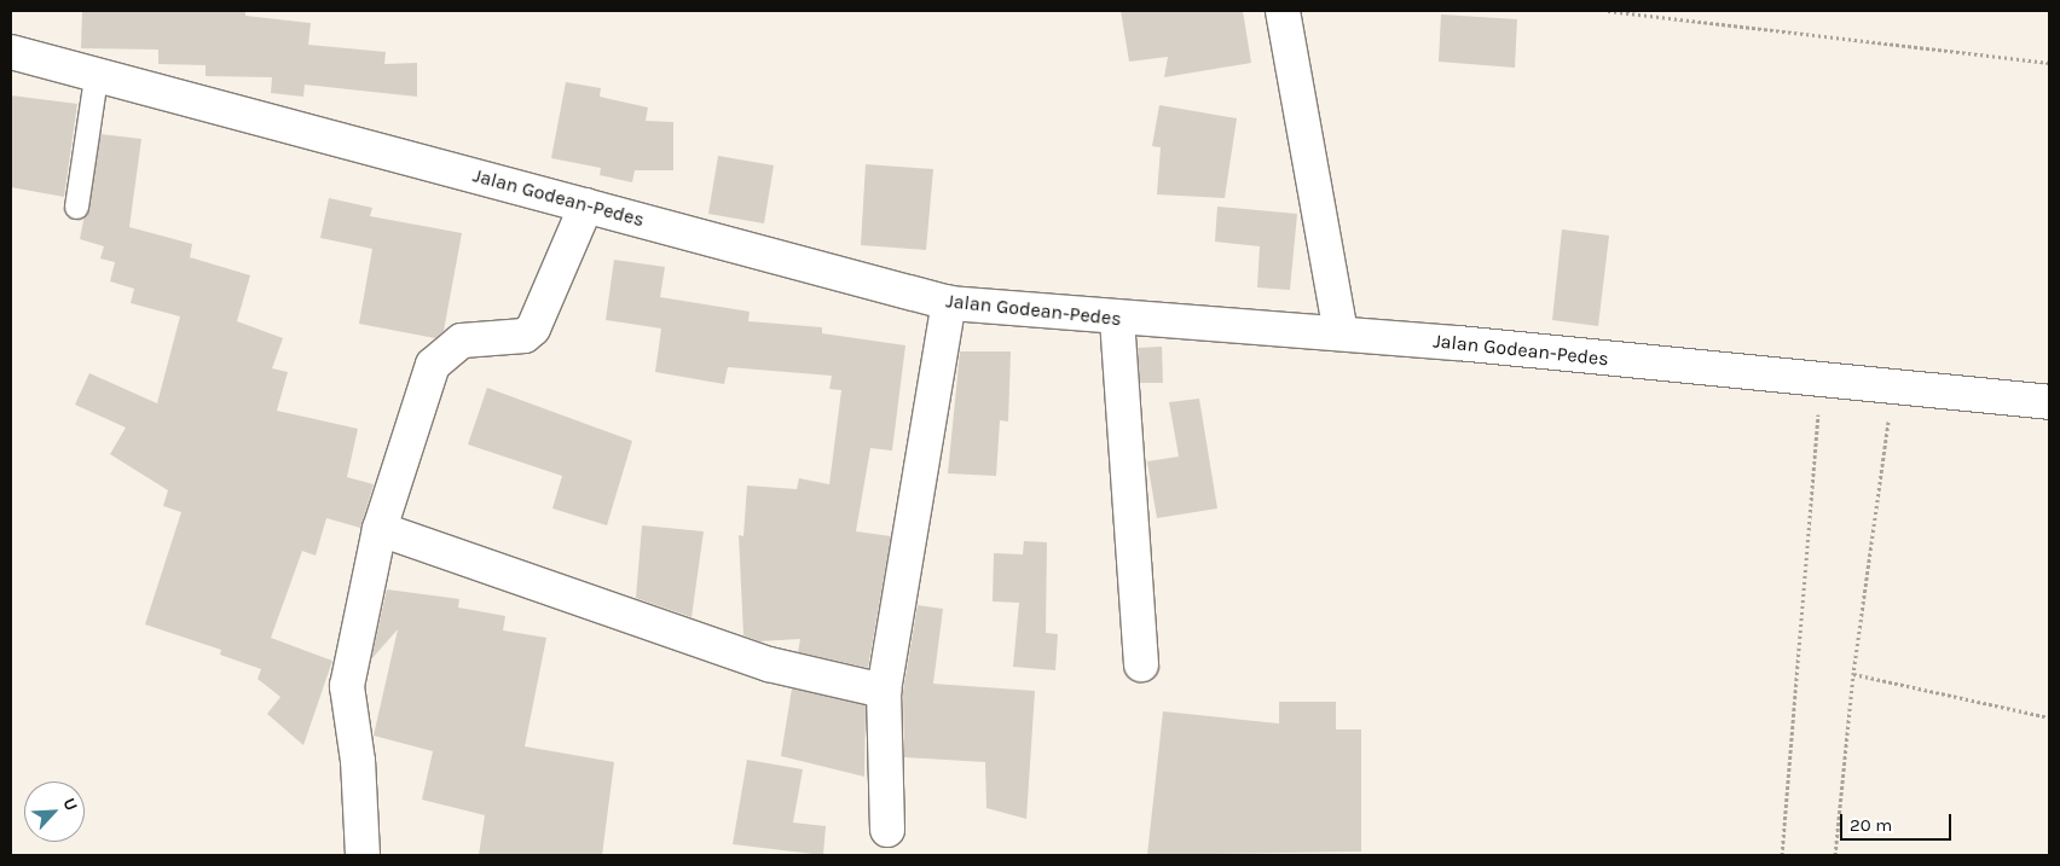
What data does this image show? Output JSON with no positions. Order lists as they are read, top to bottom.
{
  "streets": {
    "street": ["Jalan Godean-Pedes"]
  },
  "scale_bar": "20 m",
  "north": "top right"
}
